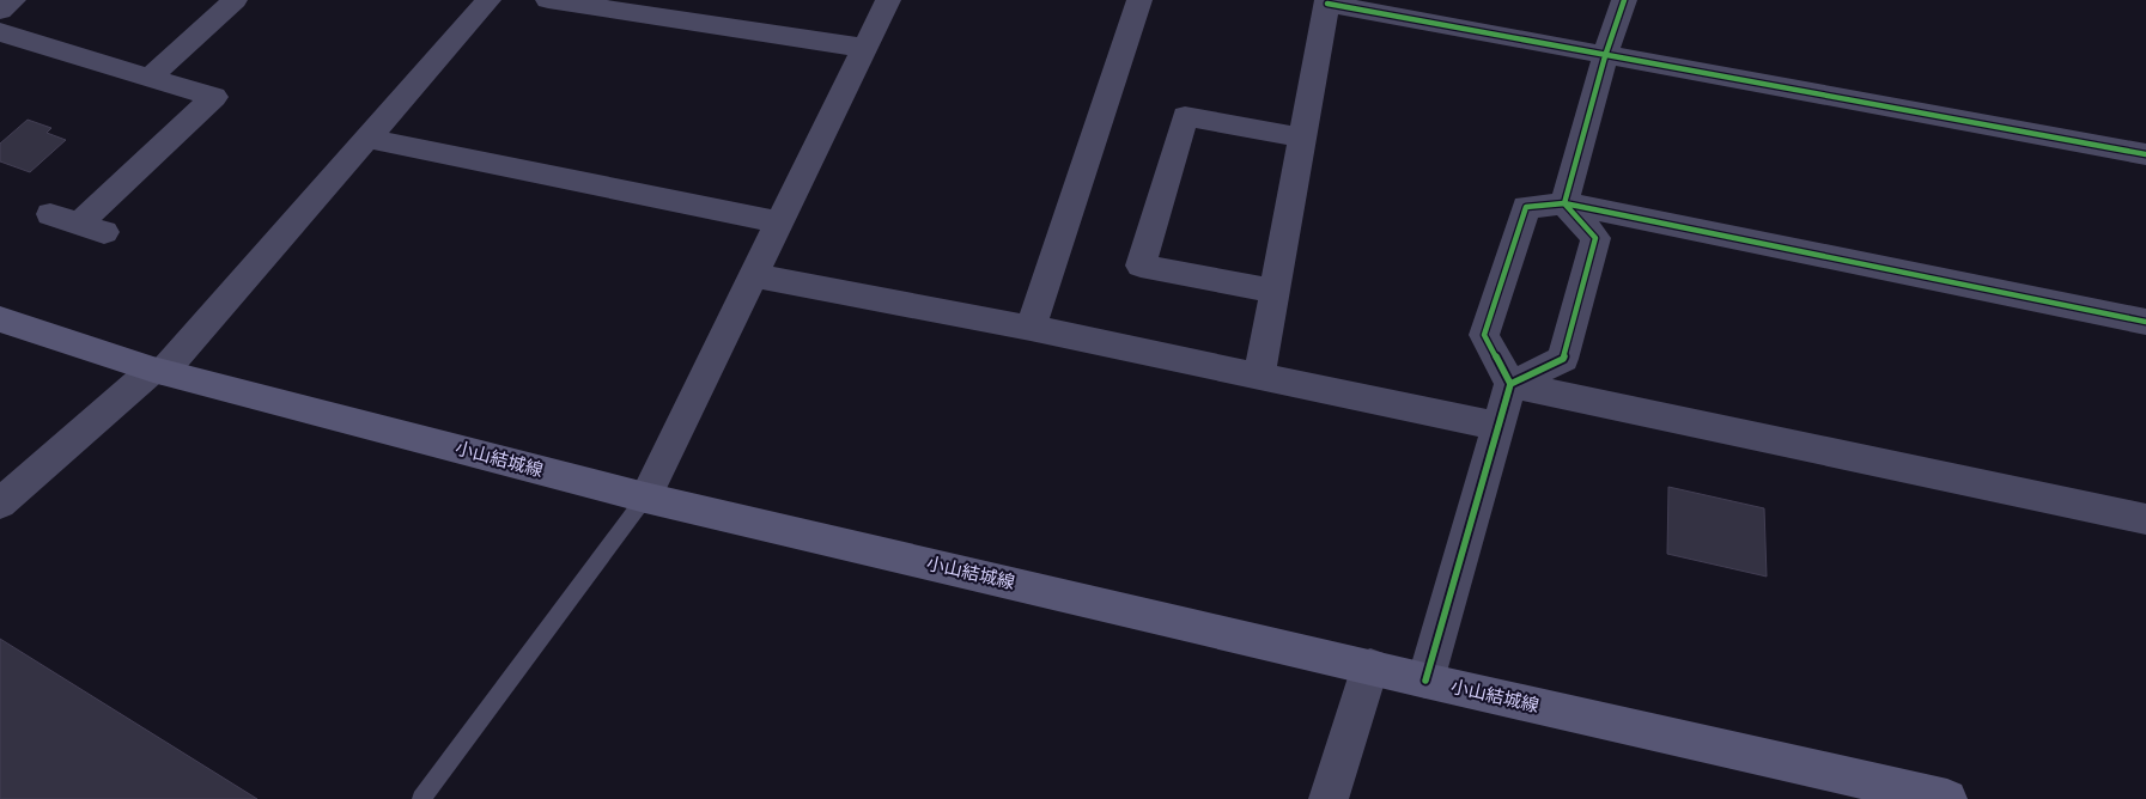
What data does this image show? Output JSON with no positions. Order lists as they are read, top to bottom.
{
  "streets": {
    "main road": ["小山結城線"]
  }
}
